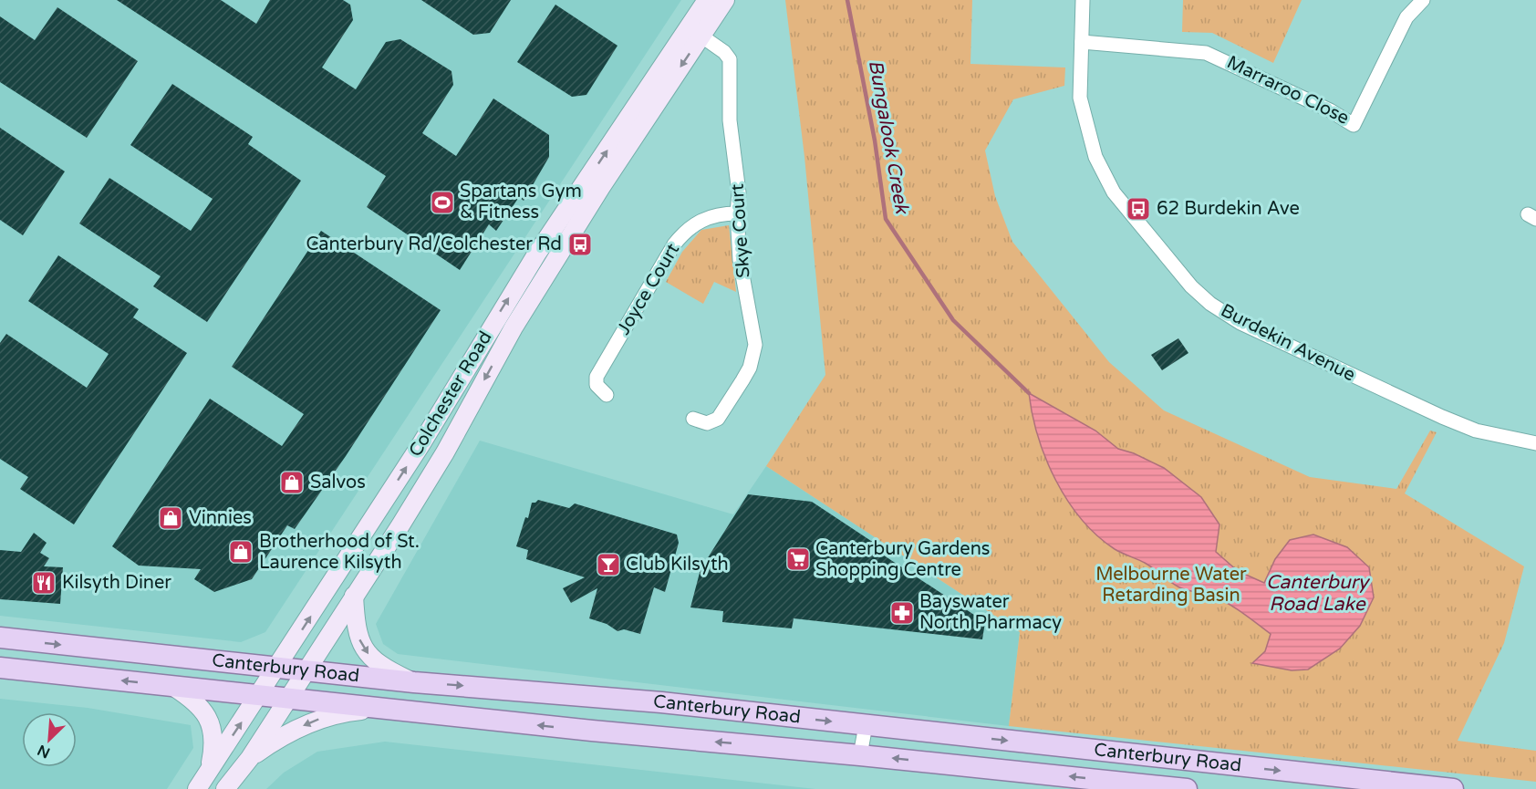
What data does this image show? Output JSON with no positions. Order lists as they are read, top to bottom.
{
  "streets": {
    "main road": ["Colchester Road", "Canterbury Road"],
    "street": [
      "Marraroo Close",
      "Skye Court",
      "Joyce Court",
      "Burdekin Avenue"
    ]
  },
  "crossings": [
    ["Marraroo Close", "Burdekin Avenue"],
    ["Skye Court", "Joyce Court"],
    ["Skye Court", "Colchester Road"],
    ["Colchester Road", "Canterbury Road"]
  ],
  "water": ["Bungalook Creek", "Canterbury Road Lake"],
  "parks": ["Melbourne Water Retarding Basin"],
  "places": {
    "sports": ["Spartans Gym & Fitness"],
    "bus stop": ["62 Burdekin Ave", "Canterbury Rd/Colchester Rd"],
    "shop": ["Salvos", "Vinnies", "Brotherhood of St. Laurence Kilsyth"],
    "supermarket": ["Canterbury Gardens Shopping Centre"],
    "bar": ["Club Kilsyth"],
    "restaurant": ["Kilsyth Diner"],
    "pharmacy": ["Bayswater North Pharmacy"]
  },
  "north": "bottom left"
}
